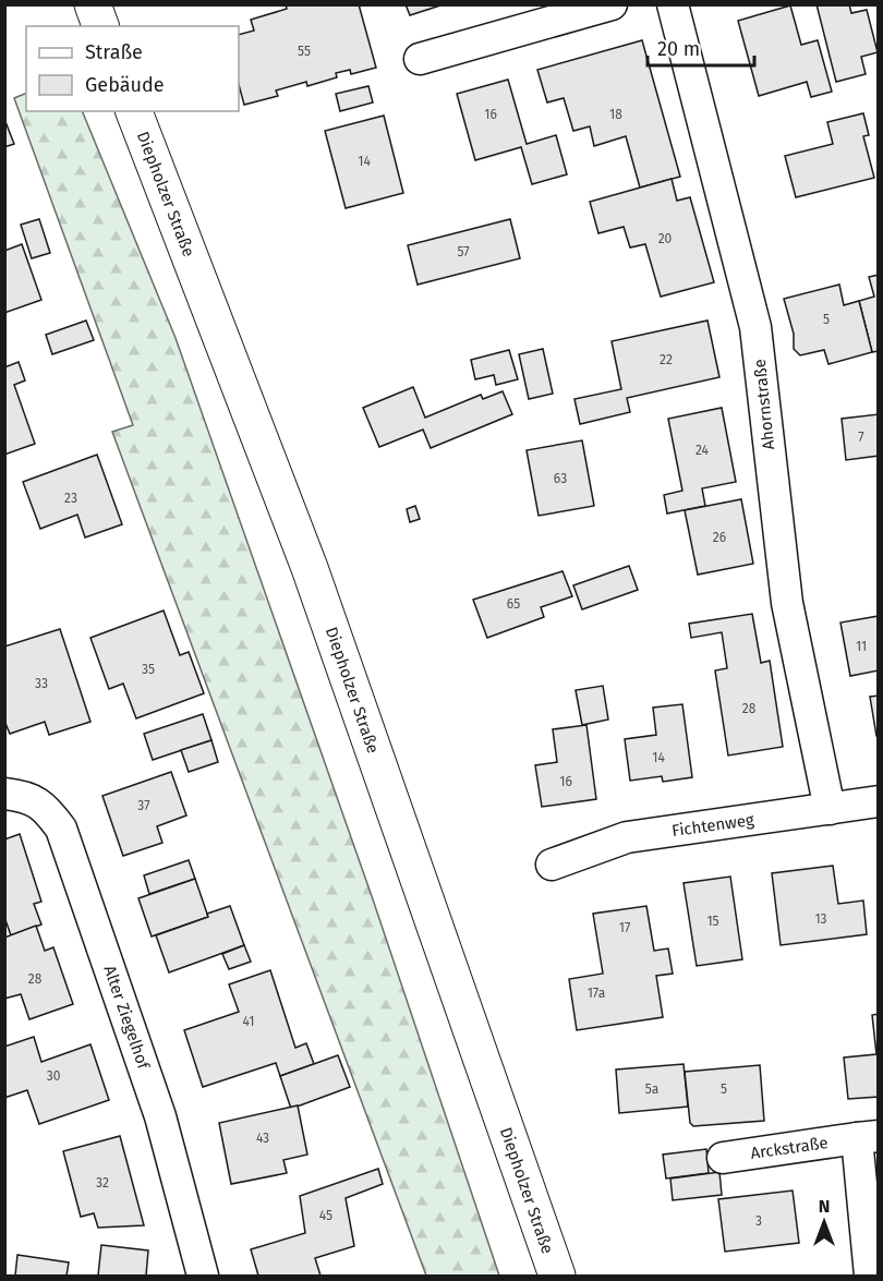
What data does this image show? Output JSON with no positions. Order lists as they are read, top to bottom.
{
  "streets": {
    "main road": ["Diepholzer Straße"],
    "street": [
      "Ahornstraße",
      "Fichtenweg",
      "Alter Ziegelhof",
      "Arckstraße"
    ]
  },
  "crossings": [
    ["Ahornstraße", "Fichtenweg"]
  ],
  "house_numbers": [
    "55",
    "16",
    "18",
    "14",
    "20",
    "57",
    "5",
    "22",
    "7",
    "24",
    "63",
    "23",
    "26",
    "65",
    "11",
    "35",
    "33",
    "28",
    "14",
    "16",
    "37",
    "13",
    "15",
    "17",
    "28",
    "17a",
    "41",
    "30",
    "5a",
    "5",
    "43",
    "32",
    "45",
    "3"
  ],
  "legend": ["Straße", "Gebäude"],
  "scale_bar": "20 m",
  "north": "top"
}
